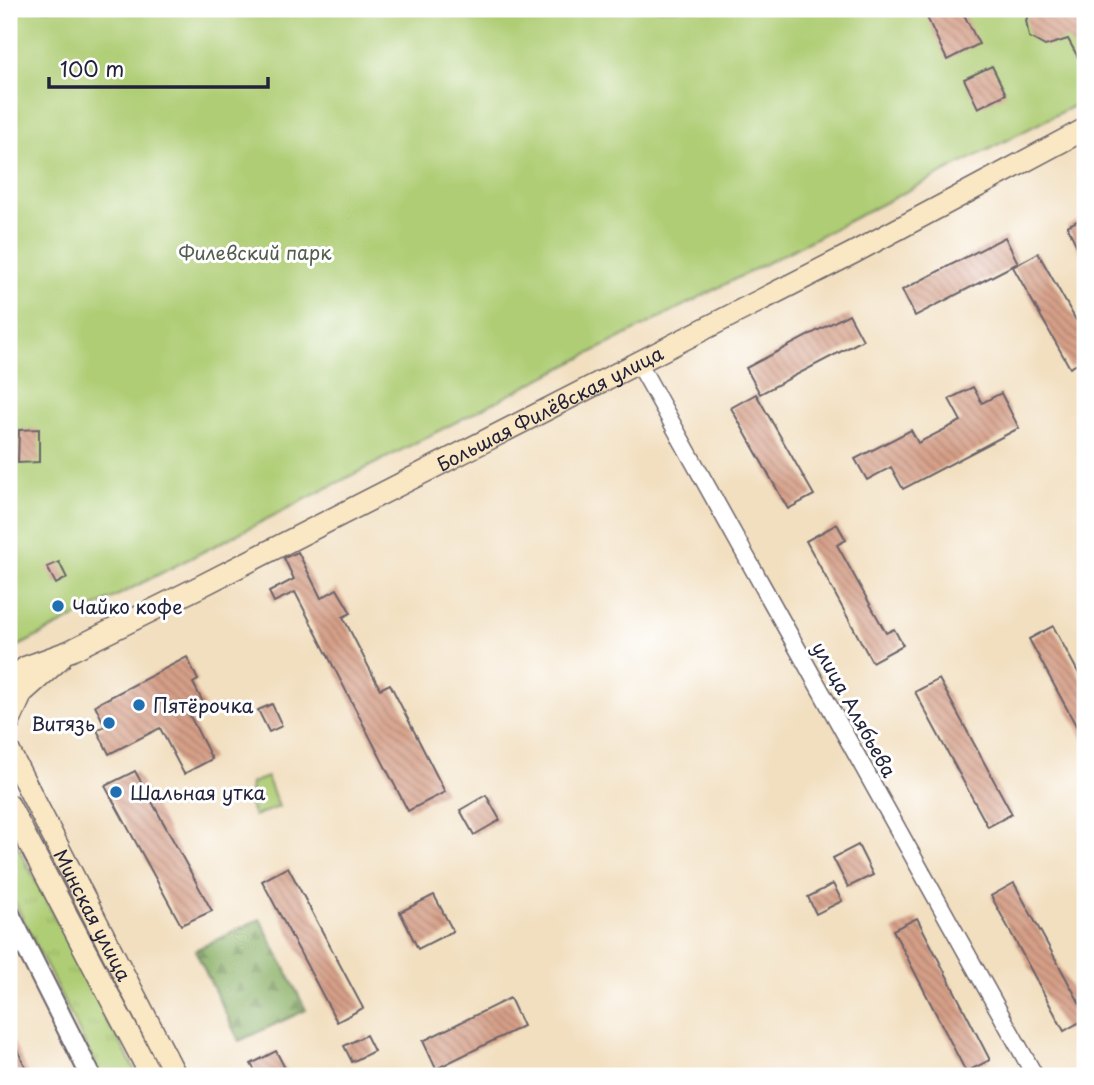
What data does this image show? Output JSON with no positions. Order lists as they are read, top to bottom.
{
  "streets": {
    "main road": ["Большая Филёвская улица", "Минская улица"],
    "street": ["улица Алябьева"]
  },
  "crossings": [
    ["Большая Филёвская улица", "улица Алябьева"]
  ],
  "parks": ["Филевский парк"],
  "places": [
    "Чайко кофе",
    "Пятёрочка",
    "Витязь",
    "Шальная утка"
  ],
  "scale_bar": "100 m"
}
